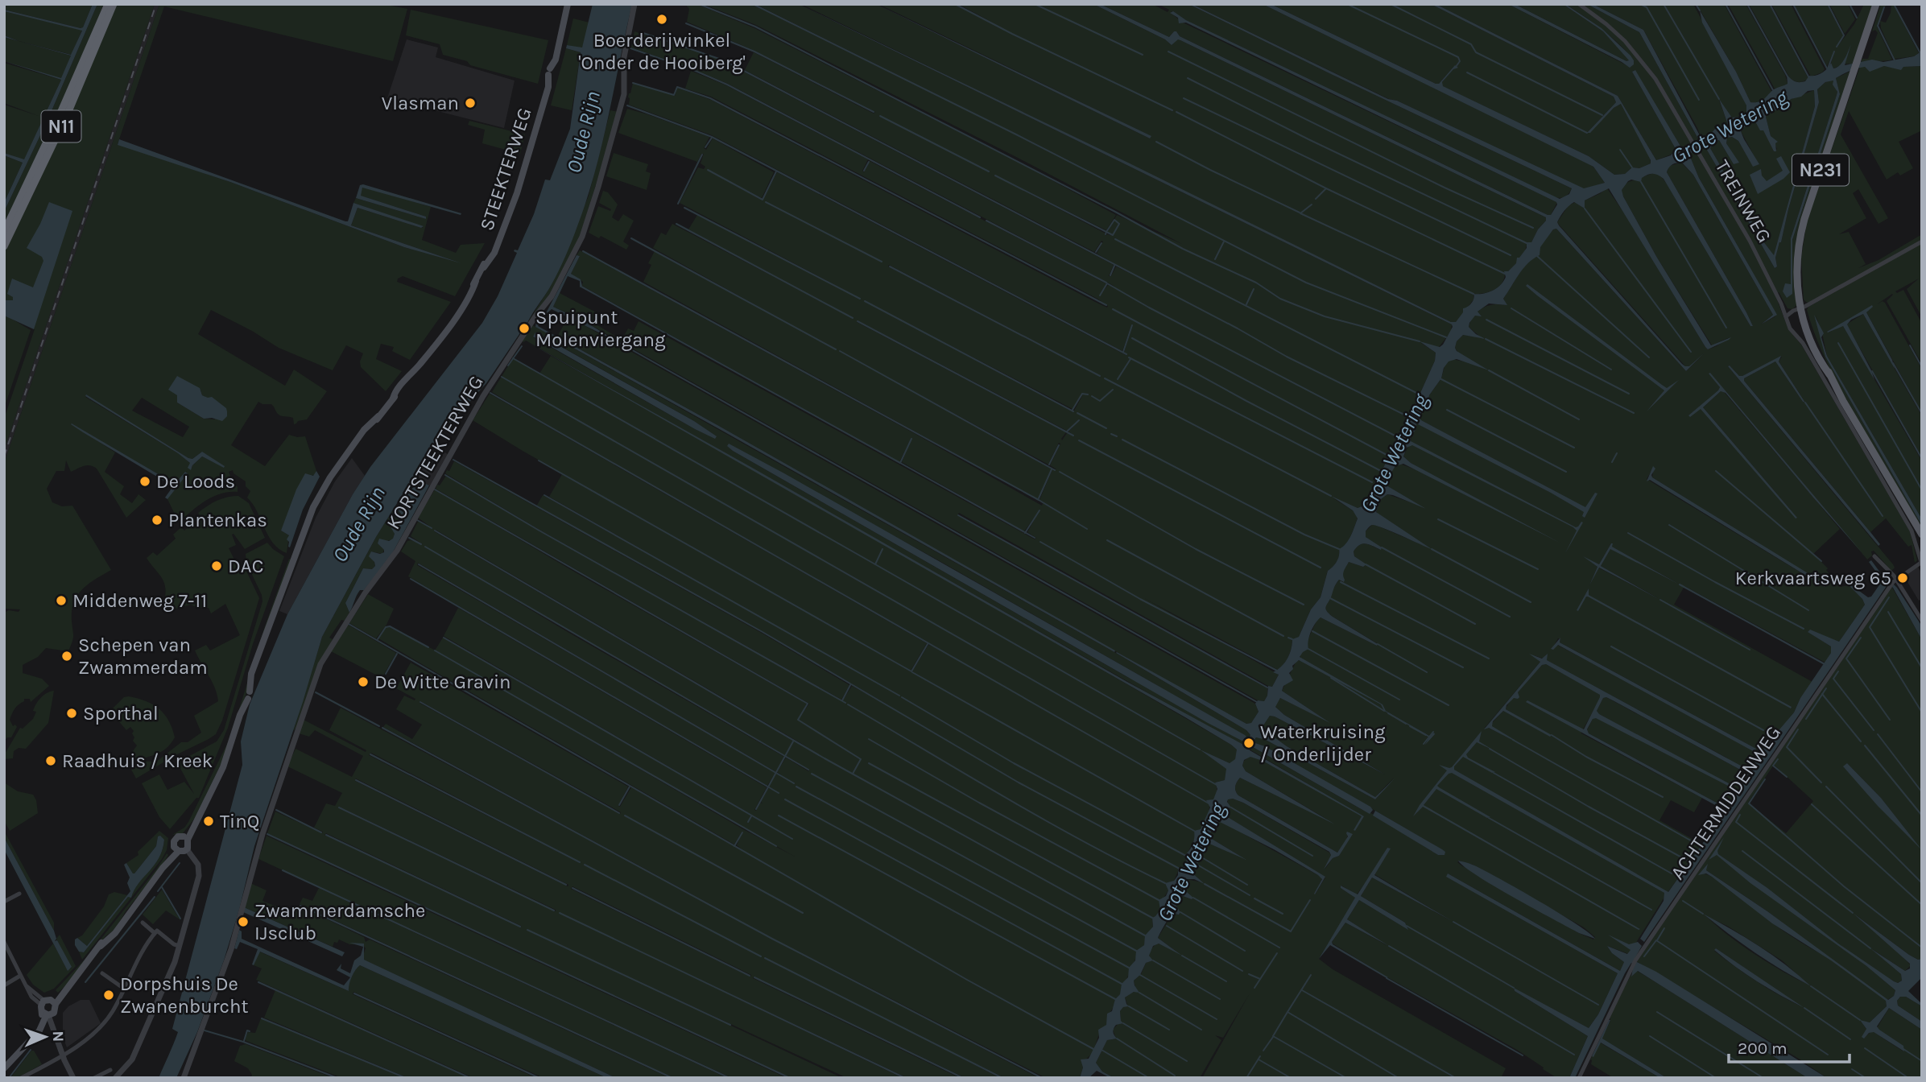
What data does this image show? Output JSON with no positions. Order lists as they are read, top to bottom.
{
  "streets": {
    "highway": ["N11"],
    "main road": ["STEEKTERWEG", "N231"],
    "street": ["TREINWEG", "KORTSTEEKTERWEG", "ACHTERMIDDENWEG"]
  },
  "crossings": [
    ["TREINWEG", "ACHTERMIDDENWEG"]
  ],
  "water": ["Grote Wetering", "Oude Rijn"],
  "places": [
    "Boerderijwinkel 'Onder de Hooiberg'",
    "Vlasman",
    "Spuipunt Molenviergang",
    "De Loods",
    "Plantenkas",
    "DAC",
    "Kerkvaartsweg 65",
    "Middenweg 7-11",
    "Schepen van Zwammerdam",
    "De Witte Gravin",
    "Sporthal",
    "Waterkruising / Onderlijder",
    "Raadhuis / Kreek",
    "TinQ",
    "Zwammerdamsche IJsclub",
    "Dorpshuis De Zwanenburcht"
  ],
  "scale_bar": "200 m",
  "north": "right"
}
